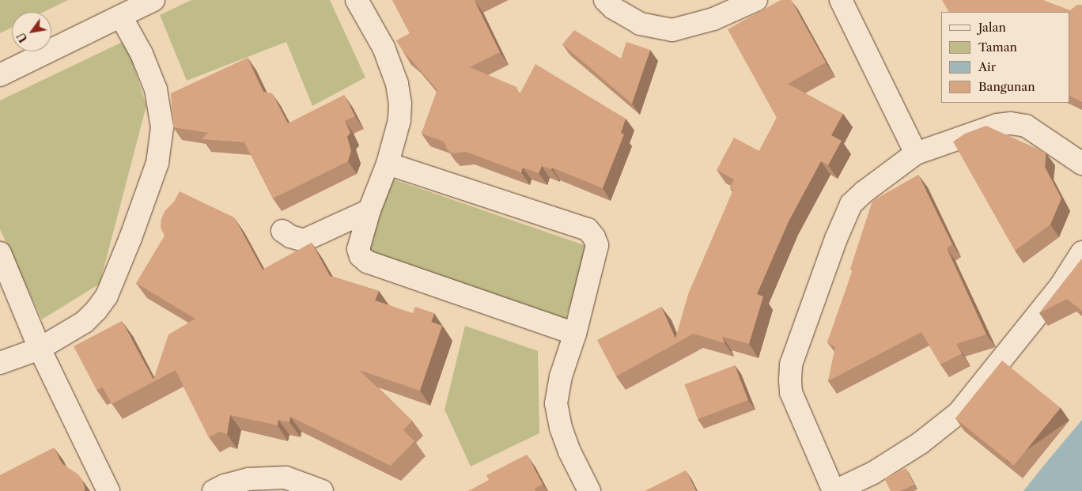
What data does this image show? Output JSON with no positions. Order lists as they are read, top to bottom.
{
  "legend": [
    "Jalan",
    "Taman",
    "Air",
    "Bangunan"
  ],
  "north": "bottom left"
}
